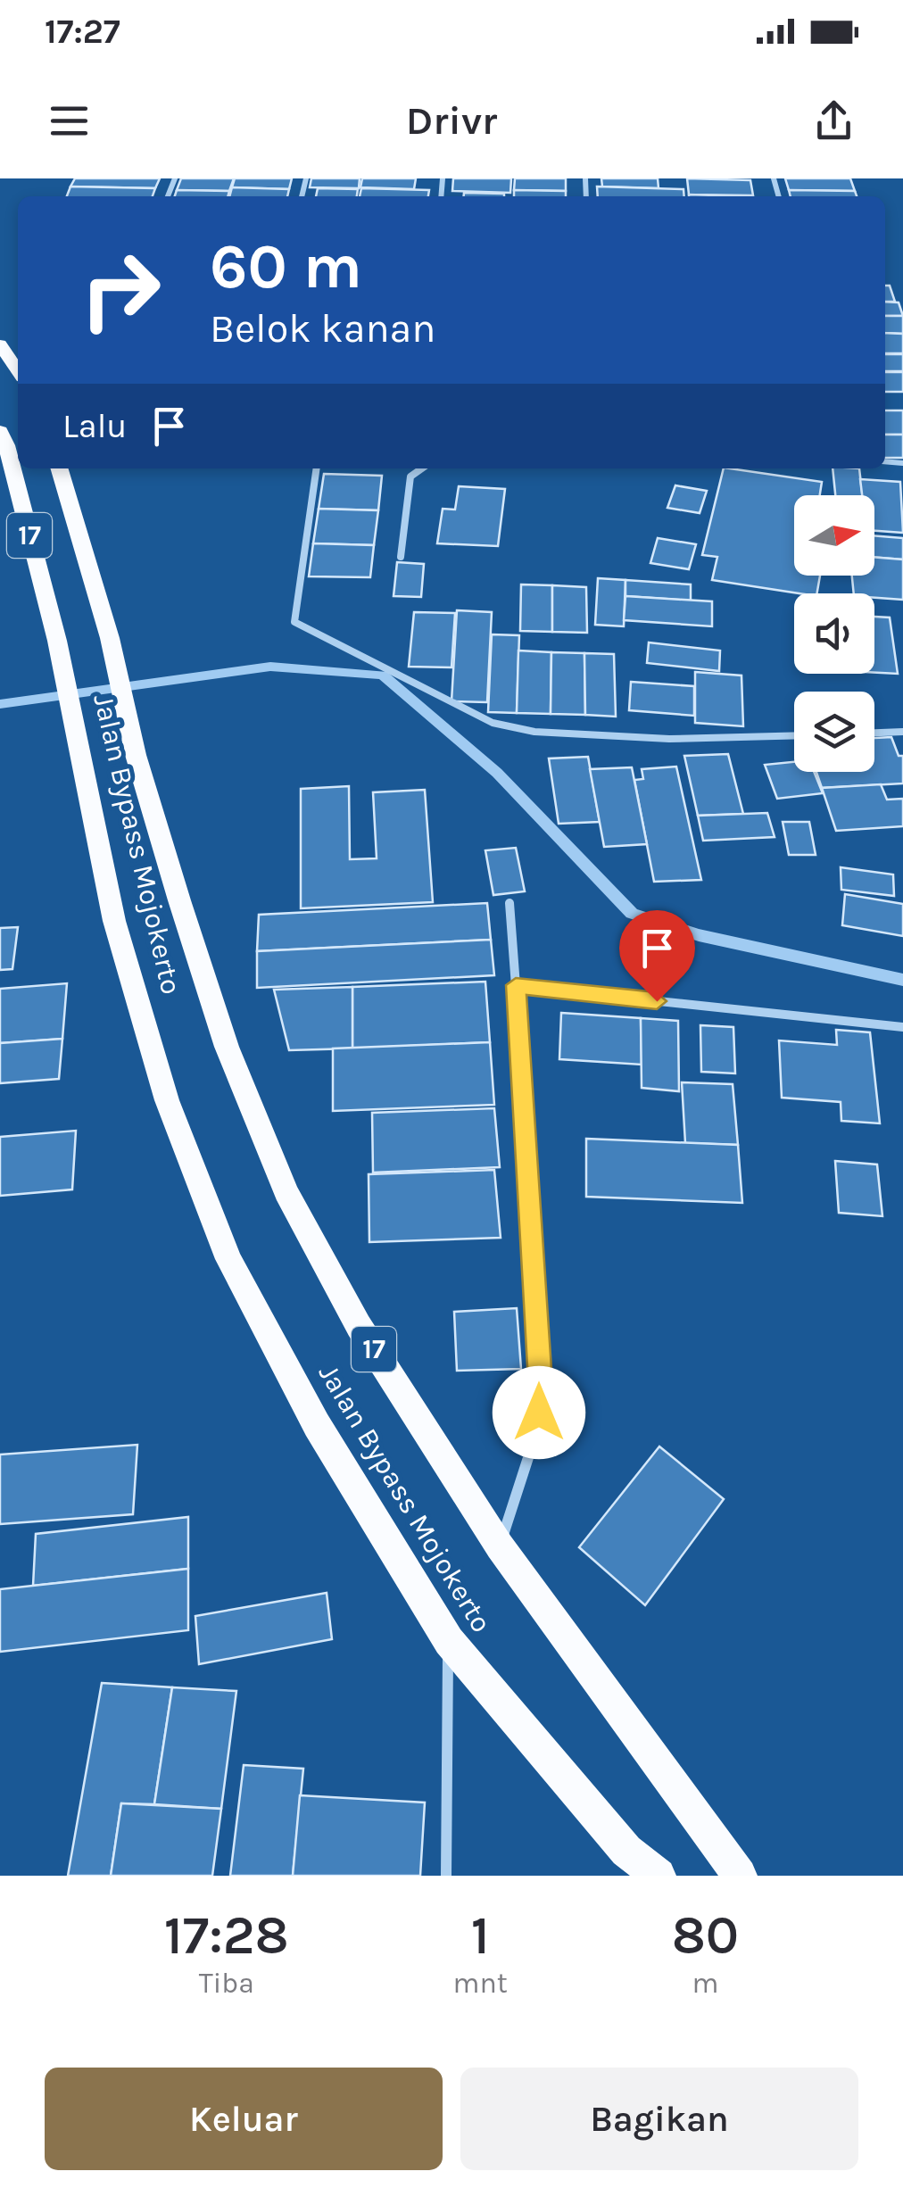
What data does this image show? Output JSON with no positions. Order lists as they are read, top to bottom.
{
  "streets": {
    "highway": ["17", "Jalan Bypass Mojokerto"]
  },
  "north": "right",
  "page": {
    "status": "17:27",
    "header": "Drivr",
    "turn": ["60 m", "Belok kanan"],
    "then": "Lalu",
    "eta": [
      "17:28",
      "Tiba",
      "1",
      "mnt",
      "80",
      "m"
    ],
    "buttons": ["Keluar", "Bagikan"]
  }
}
